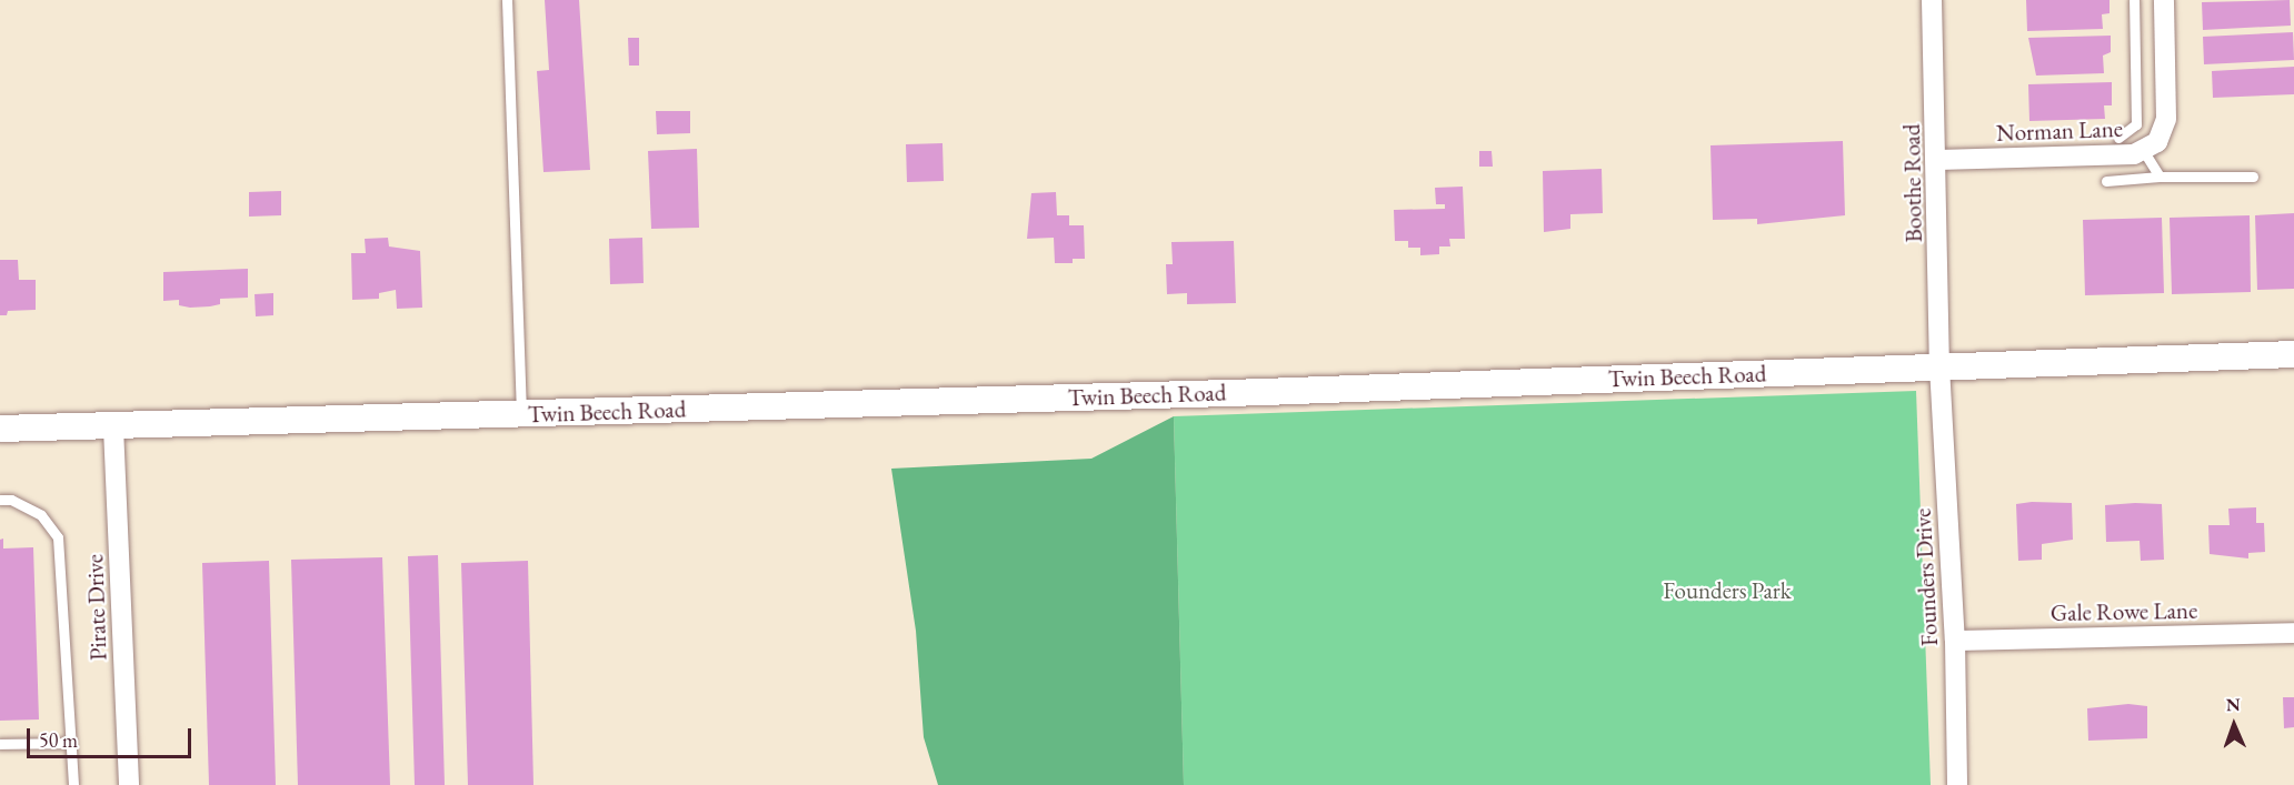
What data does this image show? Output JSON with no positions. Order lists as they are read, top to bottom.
{
  "streets": {
    "street": [
      "Norman Lane",
      "Boothe Road",
      "Twin Beech Road",
      "Founders Drive",
      "Pirate Drive",
      "Gale Rowe Lane"
    ]
  },
  "crossings": [
    ["Norman Lane", "Boothe Road"],
    ["Boothe Road", "Twin Beech Road"],
    ["Boothe Road", "Founders Drive"],
    ["Twin Beech Road", "Founders Drive"],
    ["Twin Beech Road", "Pirate Drive"],
    ["Founders Drive", "Gale Rowe Lane"]
  ],
  "parks": ["Founders Park"],
  "scale_bar": "50 m",
  "north": "top"
}
